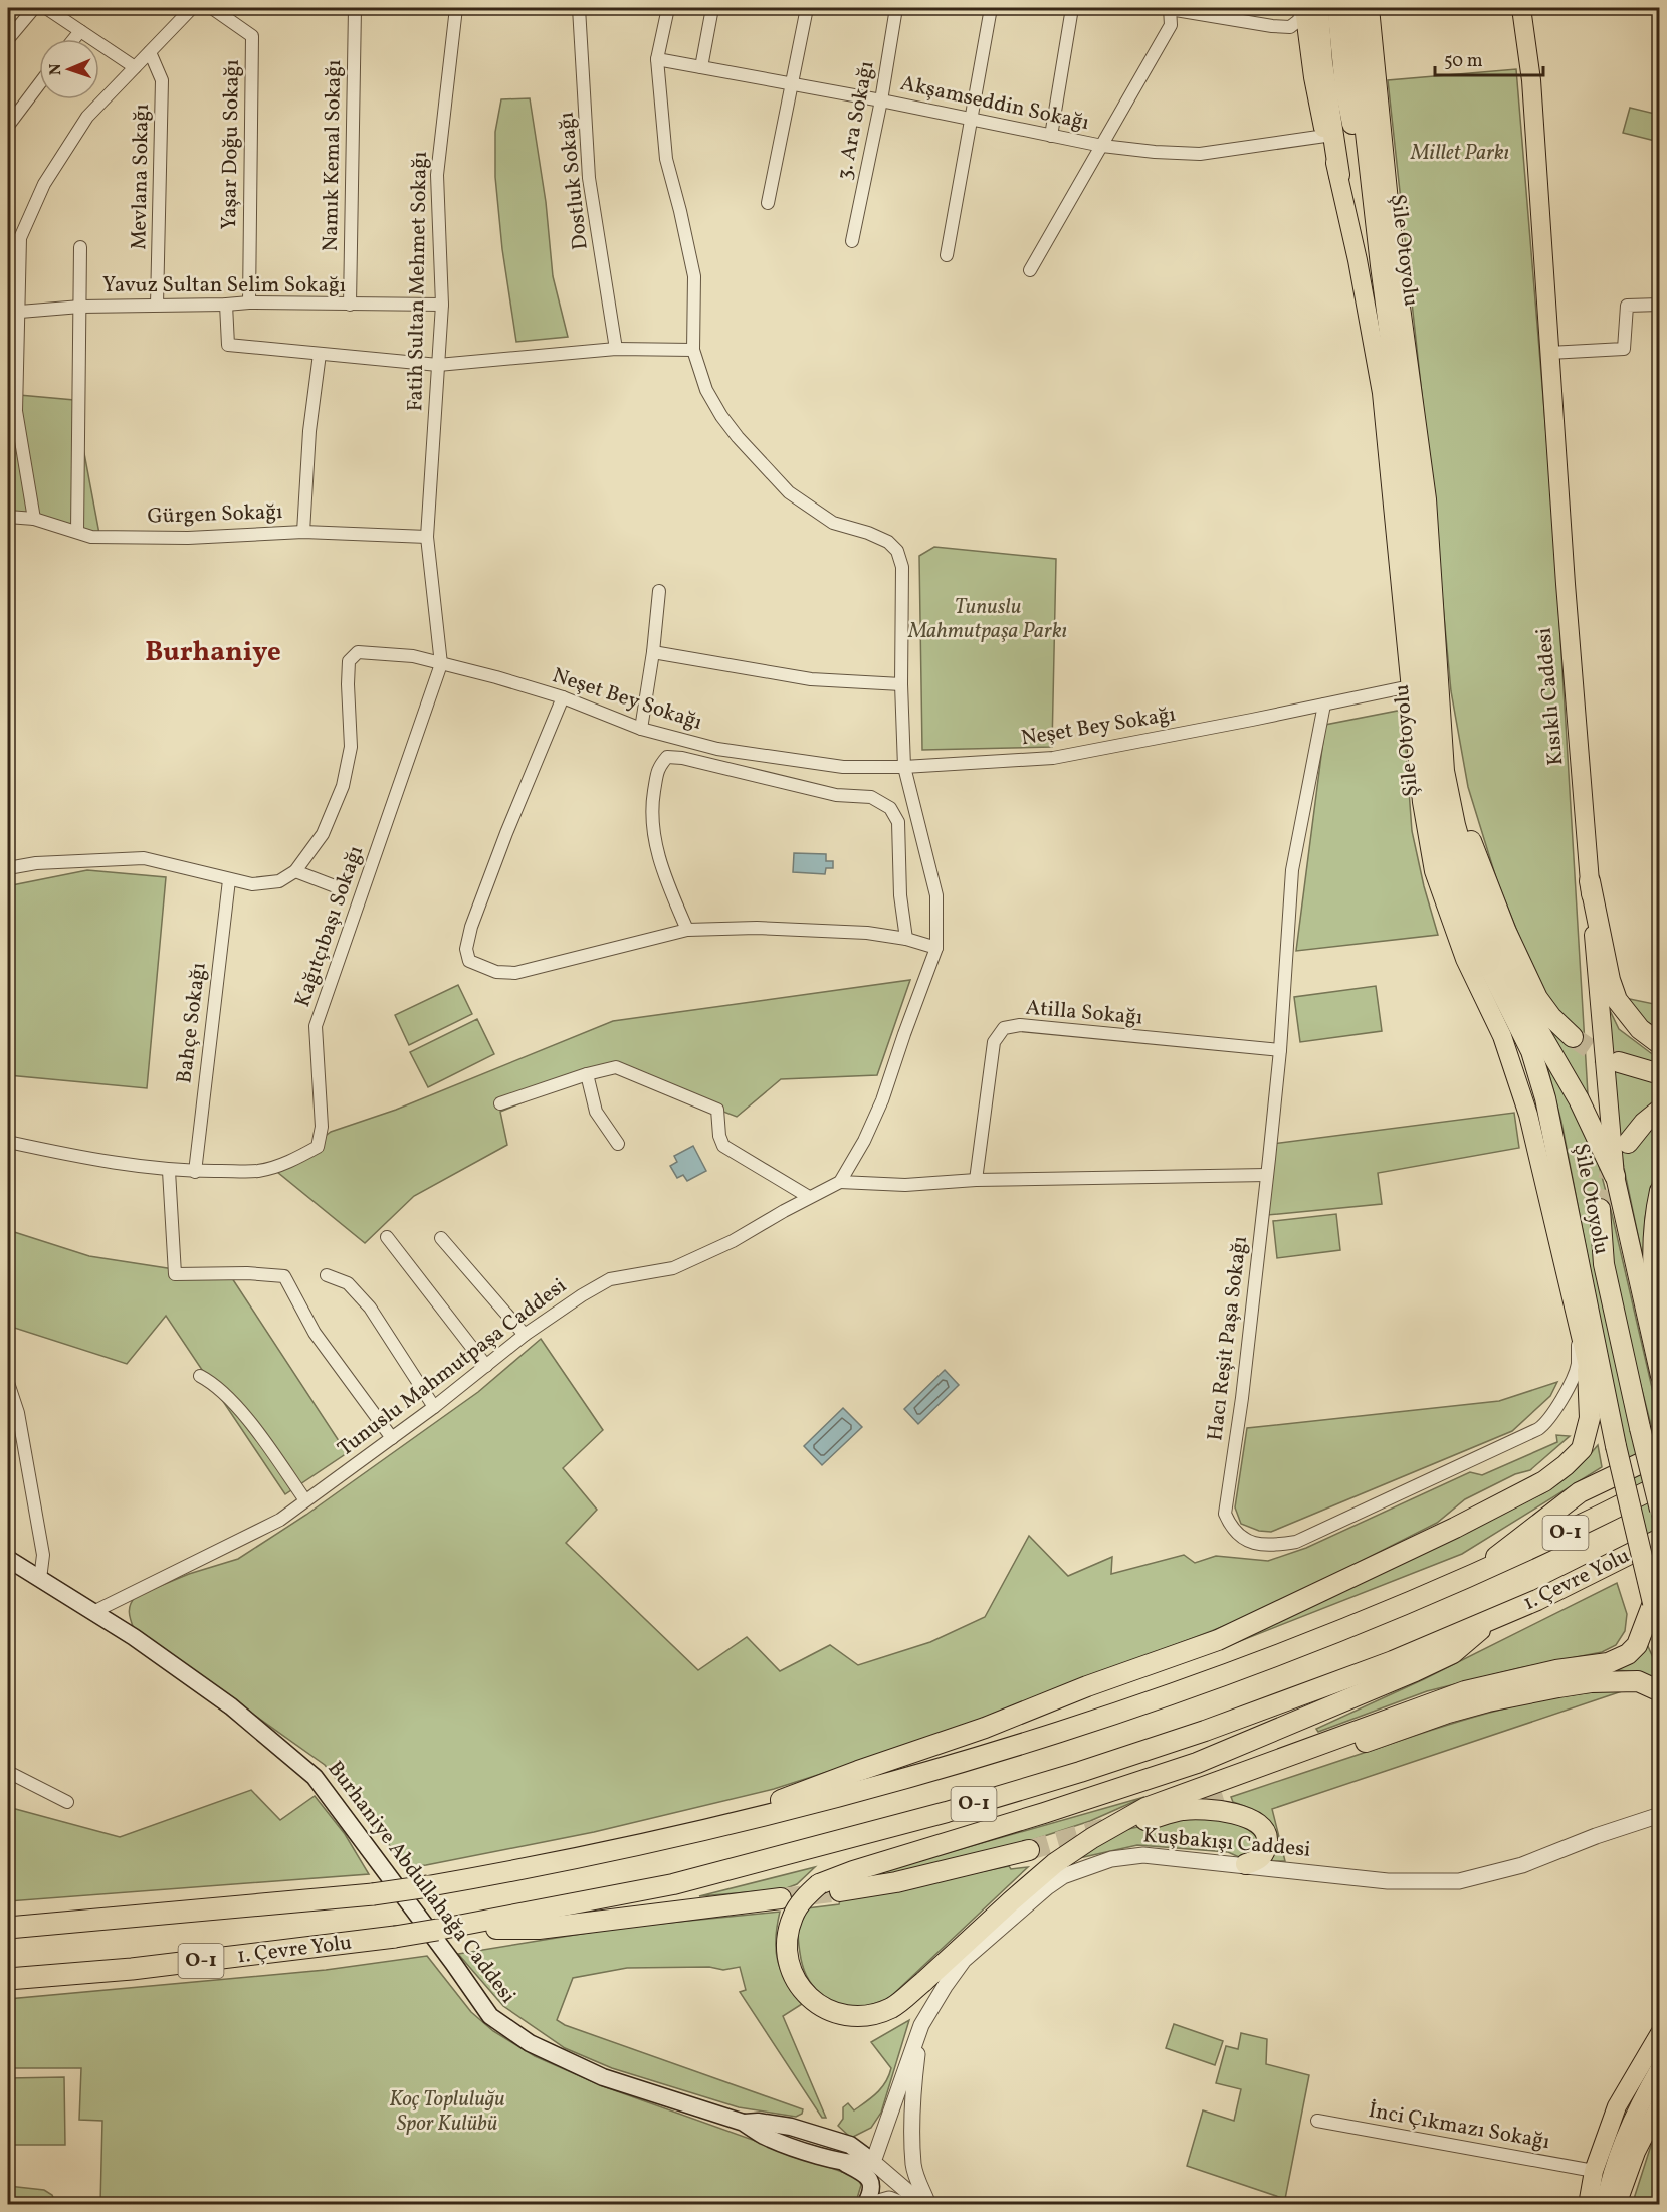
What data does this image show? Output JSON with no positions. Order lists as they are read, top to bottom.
{
  "streets": {
    "highway": ["Şile Otoyolu", "O-1", "1. Çevre Yolu"],
    "main road": ["Kısıklı Caddesi", "Burhaniye Abdullahağa Caddesi"],
    "street": [
      "Akşamseddin Sokağı",
      "3. Ara Sokağı",
      "Yaşar Doğu Sokağı",
      "Namık Kemal Sokağı",
      "Mevlana Sokağı",
      "Dostluk Sokağı",
      "Fatih Sultan Mehmet Sokağı",
      "Yavuz Sultan Selim Sokağı",
      "Gürgen Sokağı",
      "Neşet Bey Sokağı",
      "Kağıtçıbaşı Sokağı",
      "Atilla Sokağı",
      "Bahçe Sokağı",
      "Hacı Reşit Paşa Sokağı",
      "Tunuslu Mahmutpaşa Caddesi",
      "Kuşbakışı Caddesi",
      "İnci Çıkmazı Sokağı"
    ]
  },
  "crossings": [
    ["Akşamseddin Sokağı", "3. Ara Sokağı"],
    ["Yaşar Doğu Sokağı", "Yavuz Sultan Selim Sokağı"],
    ["Namık Kemal Sokağı", "Yavuz Sultan Selim Sokağı"],
    ["Mevlana Sokağı", "Yavuz Sultan Selim Sokağı"],
    ["Şile Otoyolu", "Kısıklı Caddesi"],
    ["Fatih Sultan Mehmet Sokağı", "Yavuz Sultan Selim Sokağı"],
    ["Fatih Sultan Mehmet Sokağı", "Gürgen Sokağı"],
    ["Fatih Sultan Mehmet Sokağı", "Neşet Bey Sokağı"],
    ["Fatih Sultan Mehmet Sokağı", "Kağıtçıbaşı Sokağı"],
    ["Neşet Bey Sokağı", "Kağıtçıbaşı Sokağı"],
    ["Neşet Bey Sokağı", "Hacı Reşit Paşa Sokağı"],
    ["Kağıtçıbaşı Sokağı", "Bahçe Sokağı"],
    ["Atilla Sokağı", "Hacı Reşit Paşa Sokağı"],
    ["Tunuslu Mahmutpaşa Caddesi", "Burhaniye Abdullahağa Caddesi"],
    ["O-1", "1. Çevre Yolu"],
    ["Kuşbakışı Caddesi", "Burhaniye Abdullahağa Caddesi"]
  ],
  "districts": ["Burhaniye"],
  "parks": ["Millet Parkı", "Tunuslu Mahmutpaşa Parkı", "Koç Topluluğu Spor Kulübü"],
  "scale_bar": "50 m",
  "north": "left"
}
